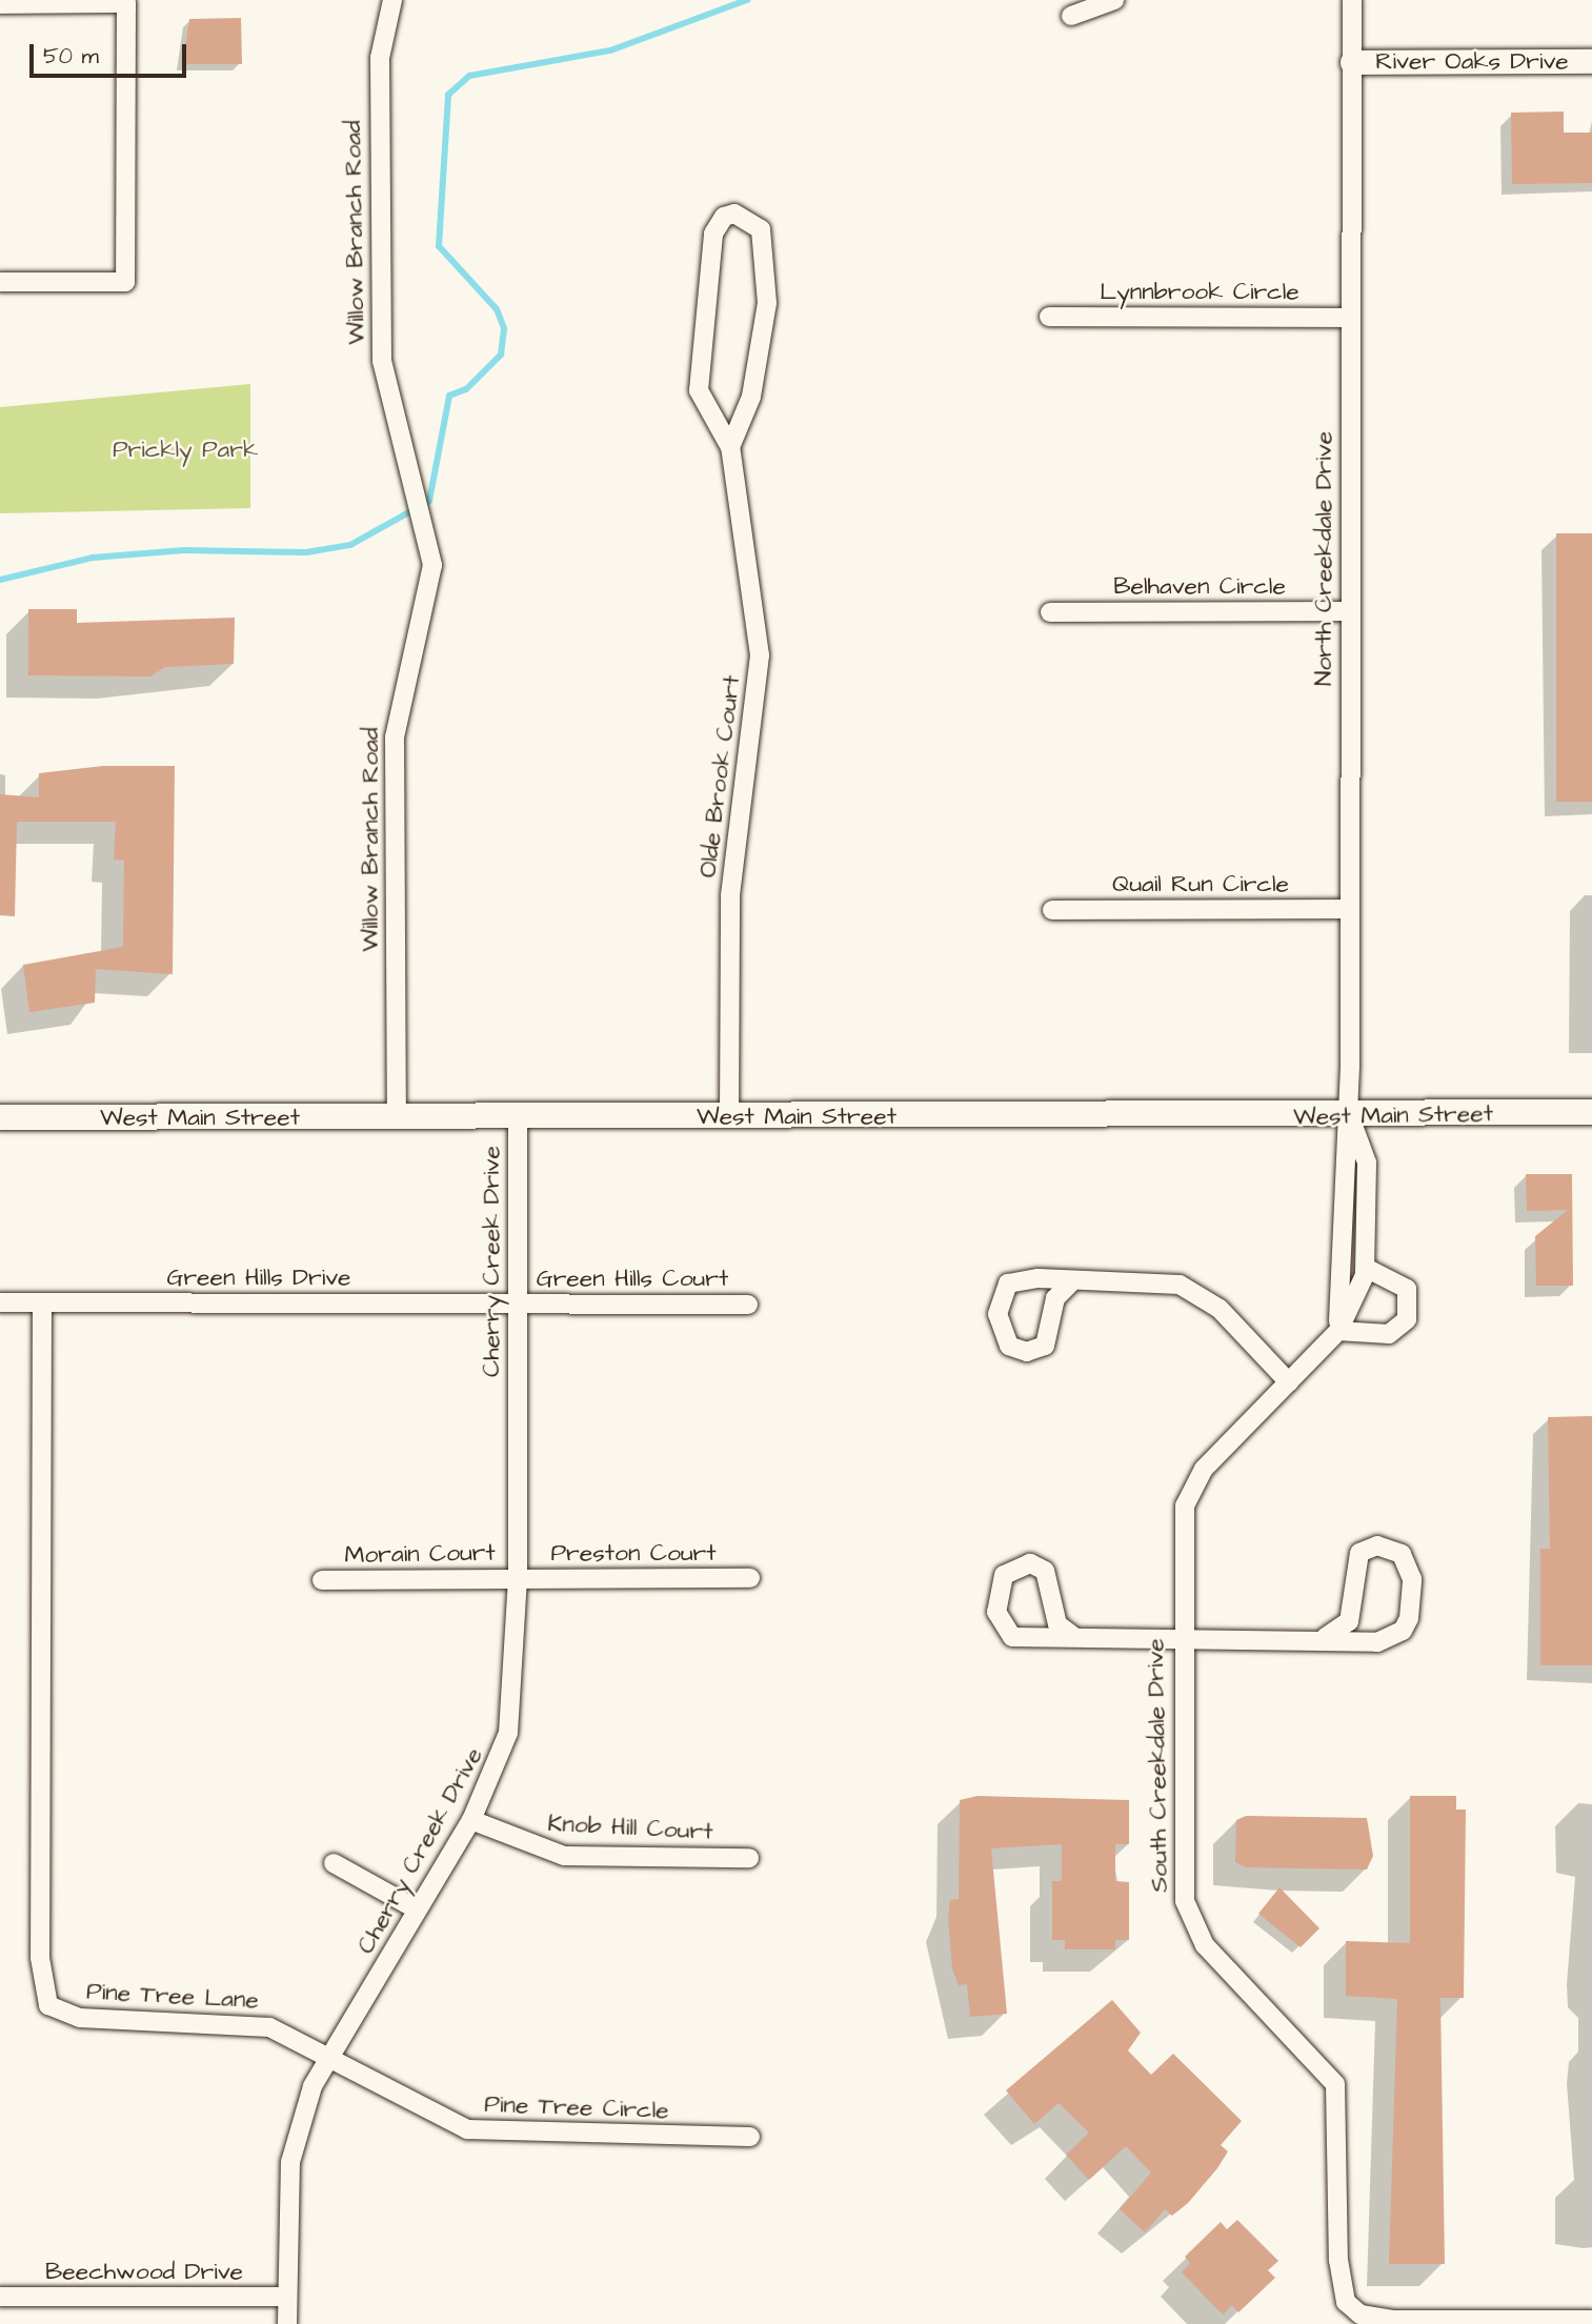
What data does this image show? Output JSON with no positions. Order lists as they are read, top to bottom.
{
  "streets": {
    "main road": ["West Main Street"],
    "street": [
      "River Oaks Drive",
      "Willow Branch Road",
      "Lynnbrook Circle",
      "North Creekdale Drive",
      "Belhaven Circle",
      "Olde Brook Court",
      "Quail Run Circle",
      "Cherry Creek Drive",
      "Green Hills Drive",
      "Green Hills Court",
      "Preston Court",
      "Morain Court",
      "South Creekdale Drive",
      "Knob Hill Court",
      "Pine Tree Lane",
      "Pine Tree Circle",
      "Beechwood Drive"
    ]
  },
  "crossings": [
    ["River Oaks Drive", "North Creekdale Drive"],
    ["Willow Branch Road", "West Main Street"],
    ["Lynnbrook Circle", "North Creekdale Drive"],
    ["North Creekdale Drive", "Belhaven Circle"],
    ["North Creekdale Drive", "Quail Run Circle"],
    ["North Creekdale Drive", "West Main Street"],
    ["North Creekdale Drive", "South Creekdale Drive"],
    ["Olde Brook Court", "West Main Street"],
    ["West Main Street", "Cherry Creek Drive"],
    ["West Main Street", "South Creekdale Drive"],
    ["Cherry Creek Drive", "Green Hills Drive"],
    ["Cherry Creek Drive", "Green Hills Court"],
    ["Cherry Creek Drive", "Preston Court"],
    ["Cherry Creek Drive", "Morain Court"],
    ["Cherry Creek Drive", "Knob Hill Court"],
    ["Cherry Creek Drive", "Pine Tree Lane"],
    ["Cherry Creek Drive", "Pine Tree Circle"],
    ["Cherry Creek Drive", "Beechwood Drive"],
    ["Green Hills Drive", "Green Hills Court"],
    ["Green Hills Drive", "Pine Tree Lane"],
    ["Preston Court", "Morain Court"],
    ["Pine Tree Lane", "Pine Tree Circle"]
  ],
  "parks": ["Prickly Park"],
  "scale_bar": "50 m"
}
